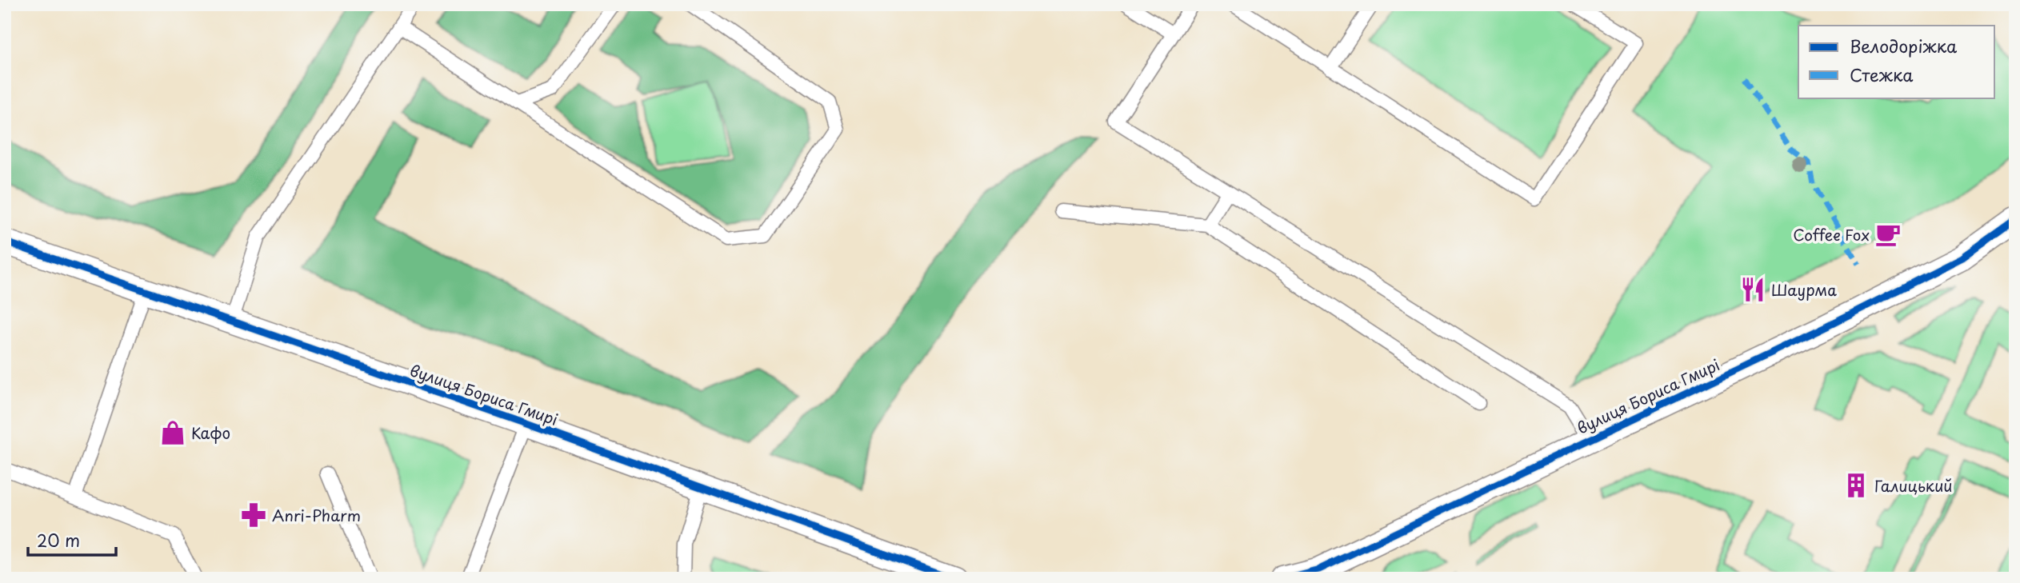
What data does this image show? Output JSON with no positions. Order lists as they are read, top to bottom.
{
  "streets": {
    "street": ["вулиця Бориса Гмирі"]
  },
  "places": {
    "cafe": ["Coffee Fox"],
    "restaurant": ["Шаурма"],
    "shop": ["Кафо"],
    "building": ["Галицький"],
    "pharmacy": ["Anri-Pharm"]
  },
  "legend": ["Велодоріжка", "Стежка"],
  "scale_bar": "20 m"
}
